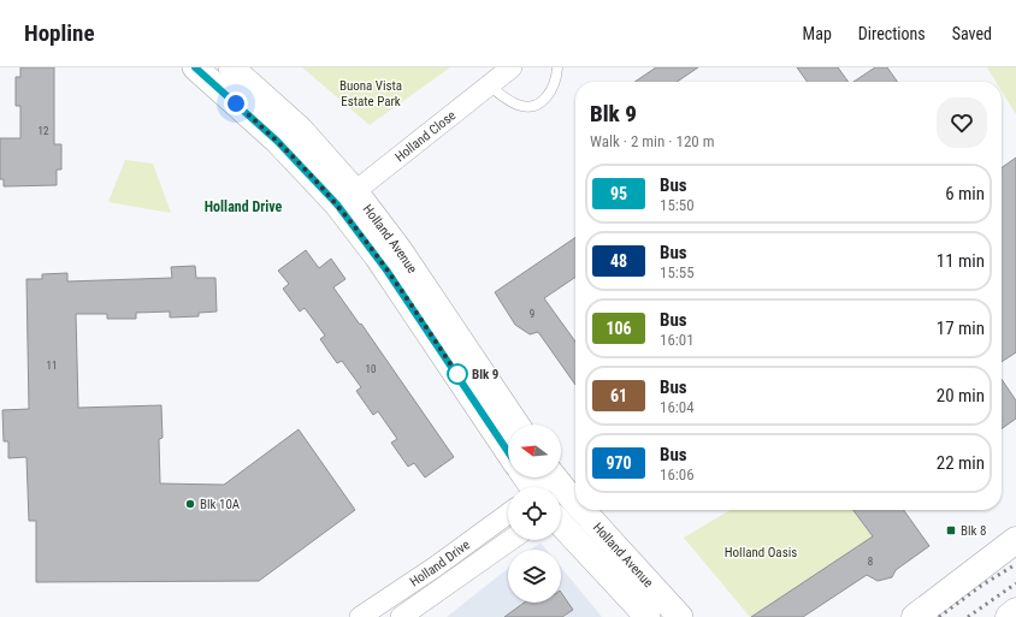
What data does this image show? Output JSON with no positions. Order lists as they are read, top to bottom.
{
  "streets": {
    "street": ["Holland Close", "Holland Avenue", "Holland Drive"]
  },
  "crossings": [
    ["Holland Close", "Holland Avenue"]
  ],
  "districts": ["Holland Drive"],
  "parks": ["Buona Vista Estate Park", "Holland Oasis"],
  "places": {
    "other": ["Blk 9", "Blk 10A"],
    "transit": ["Blk 8"]
  },
  "lines": ["bus line 95"],
  "house_numbers": [
    "12",
    "9",
    "11",
    "10",
    "8"
  ],
  "north": "left",
  "page": {
    "header": "Hopline",
    "nav": ["Map", "Directions", "Saved"],
    "heading": ["Blk 9", "Walk · 2 min · 120 m"],
    "list": [
      {
        "mark": "95",
        "name": "Bus",
        "note": "15:50",
        "value": "6 min"
      },
      {
        "mark": "48",
        "name": "Bus",
        "note": "15:55",
        "value": "11 min"
      },
      {
        "mark": "106",
        "name": "Bus",
        "note": "16:01",
        "value": "17 min"
      },
      {
        "mark": "61",
        "name": "Bus",
        "note": "16:04",
        "value": "20 min"
      },
      {
        "mark": "970",
        "name": "Bus",
        "note": "16:06",
        "value": "22 min"
      }
    ]
  }
}
